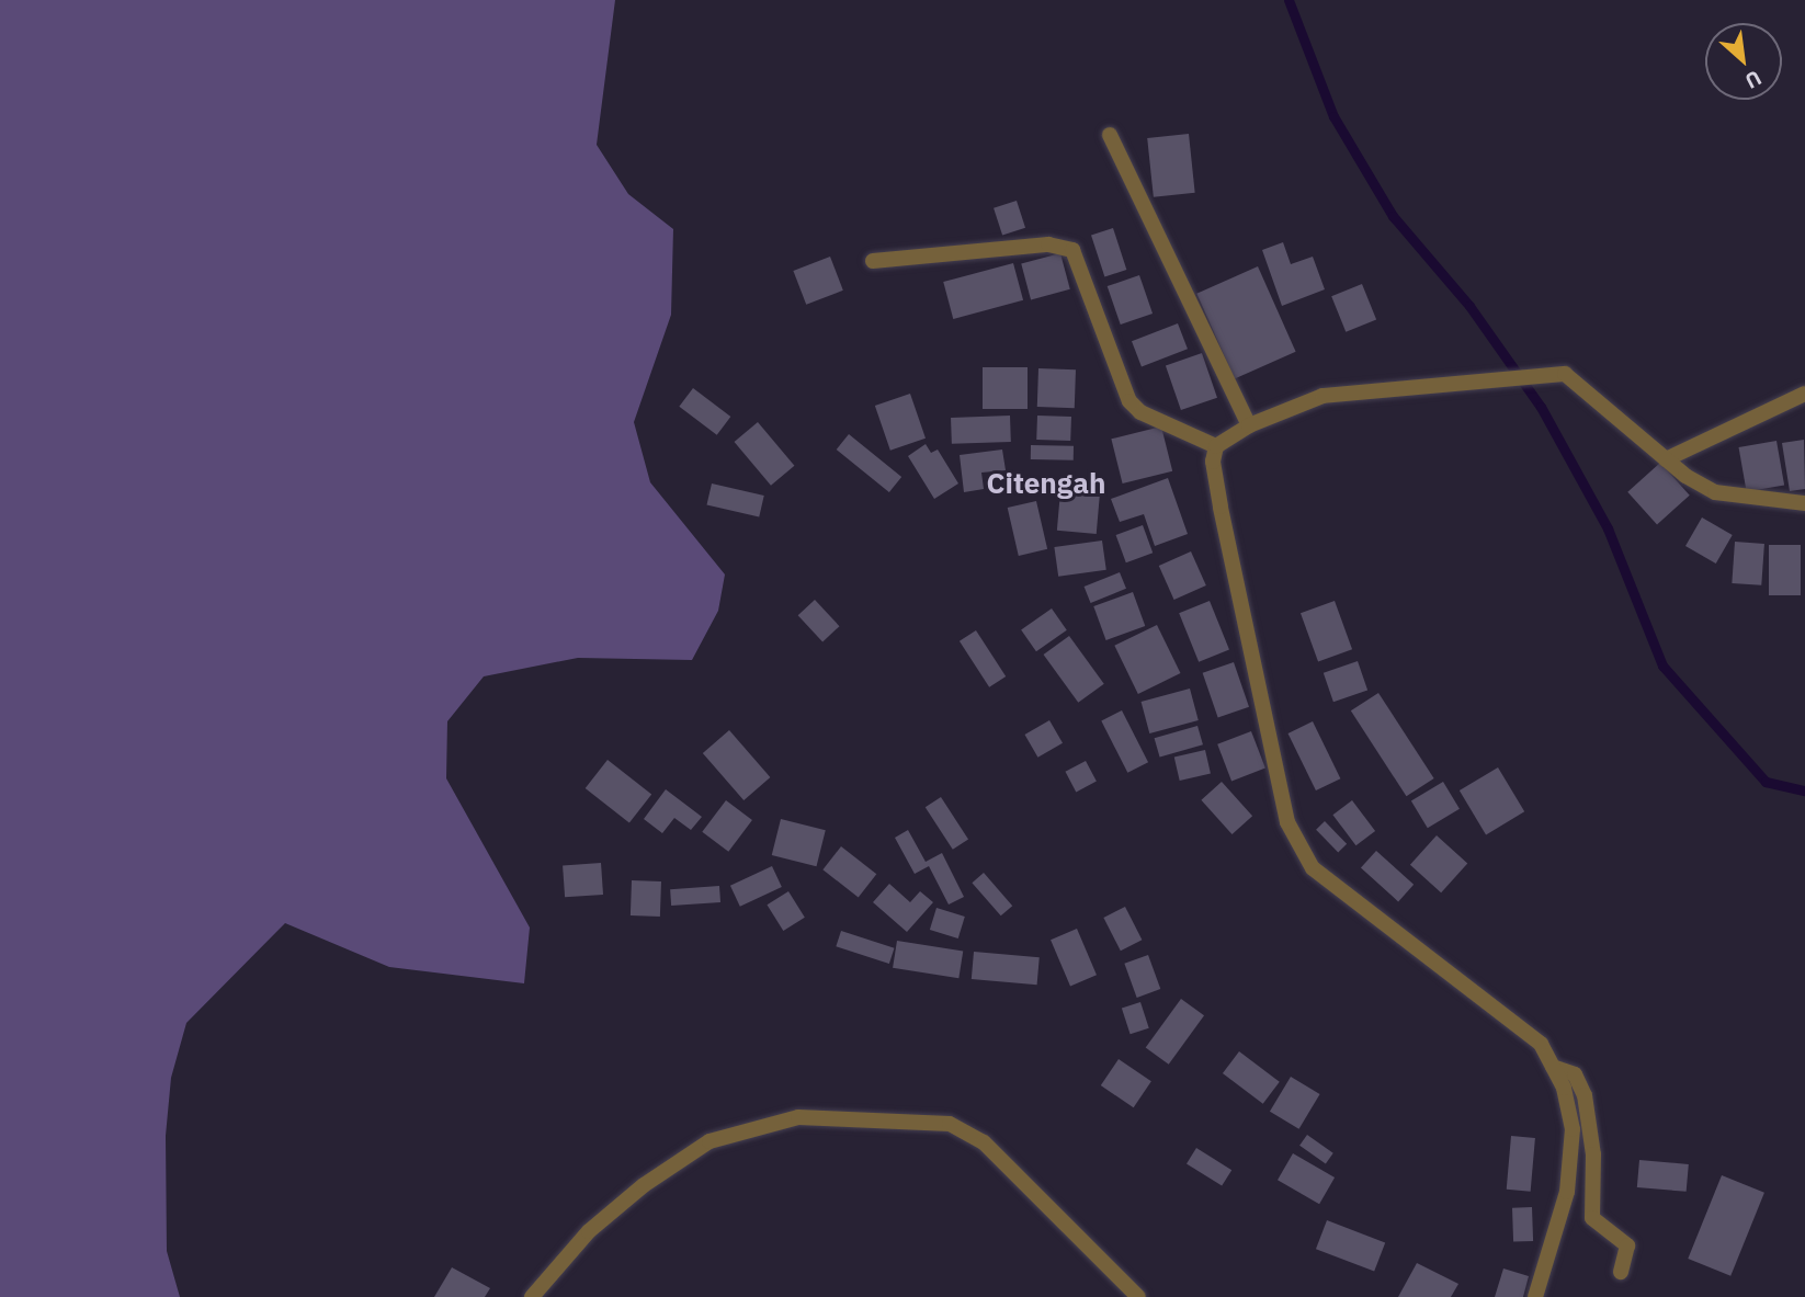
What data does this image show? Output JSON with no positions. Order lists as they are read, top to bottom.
{
  "districts": ["Citengah"],
  "north": "bottom right"
}
